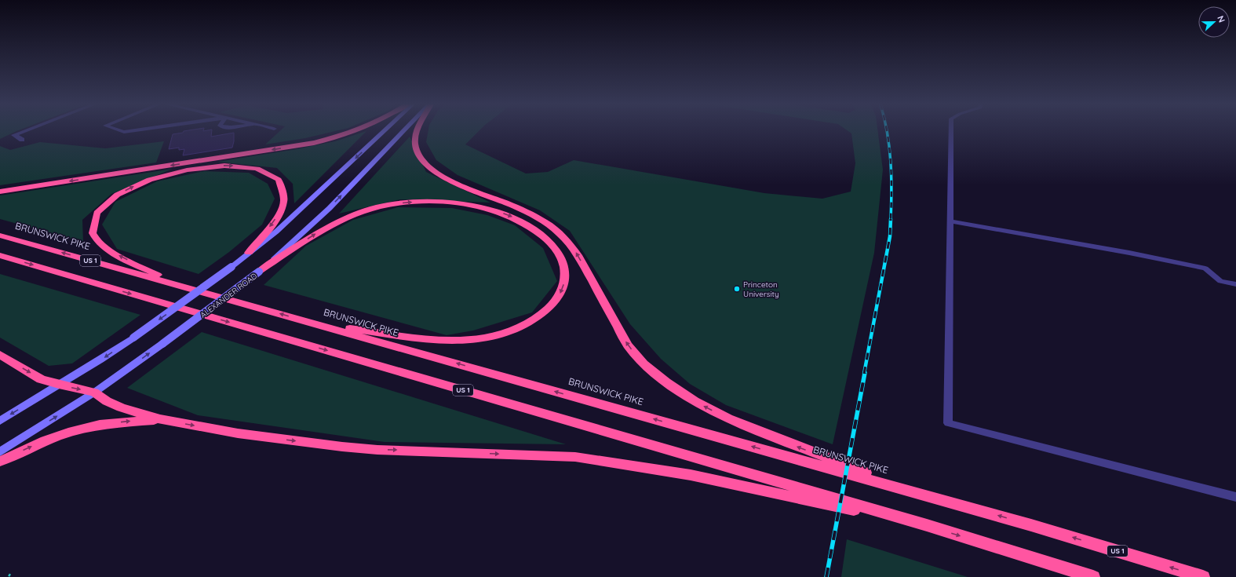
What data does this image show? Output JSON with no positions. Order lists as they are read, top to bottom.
{
  "streets": {
    "highway": ["BRUNSWICK PIKE", "US 1"],
    "main road": ["ALEXANDER ROAD"]
  },
  "places": ["Princeton University"],
  "north": "right"
}
